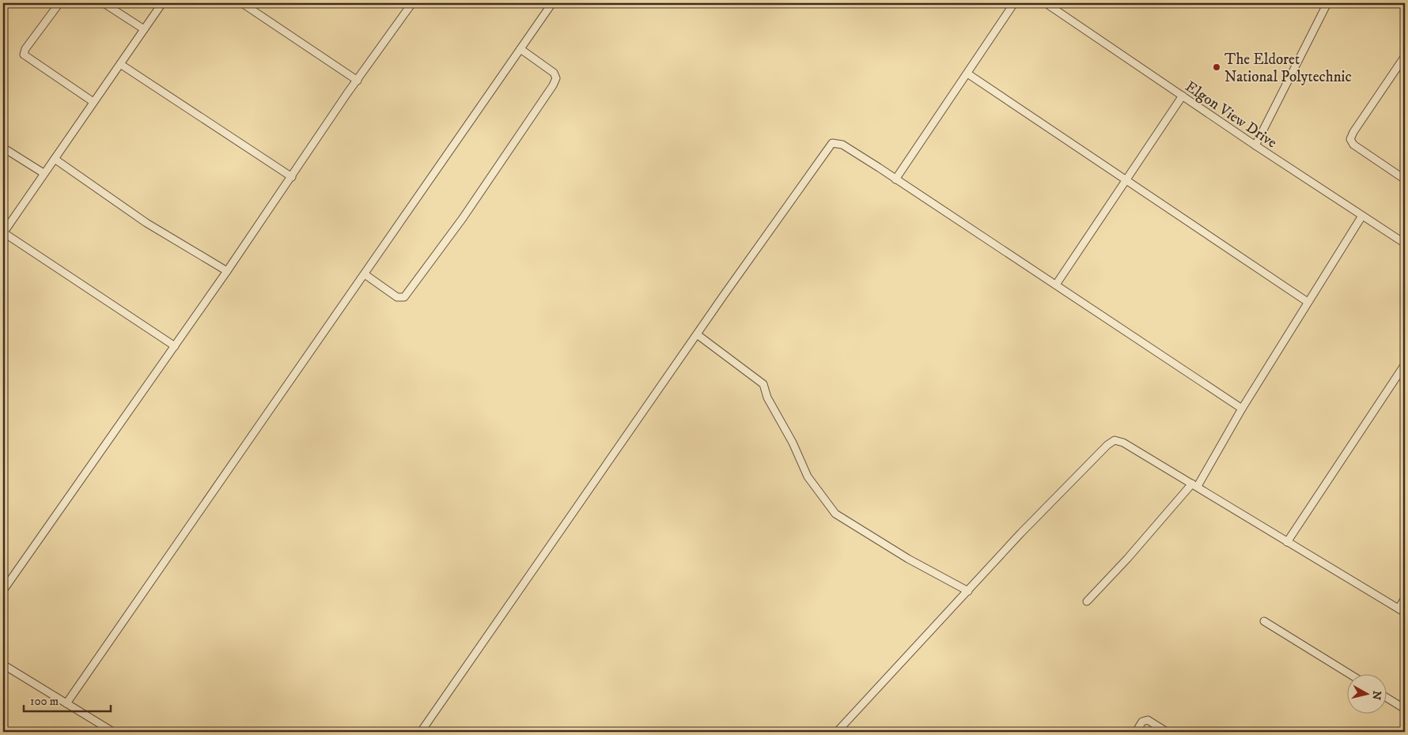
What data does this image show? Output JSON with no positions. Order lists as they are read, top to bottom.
{
  "streets": {
    "street": ["Elgon View Drive"]
  },
  "places": ["The Eldoret National Polytechnic"],
  "scale_bar": "100 m",
  "north": "right"
}
